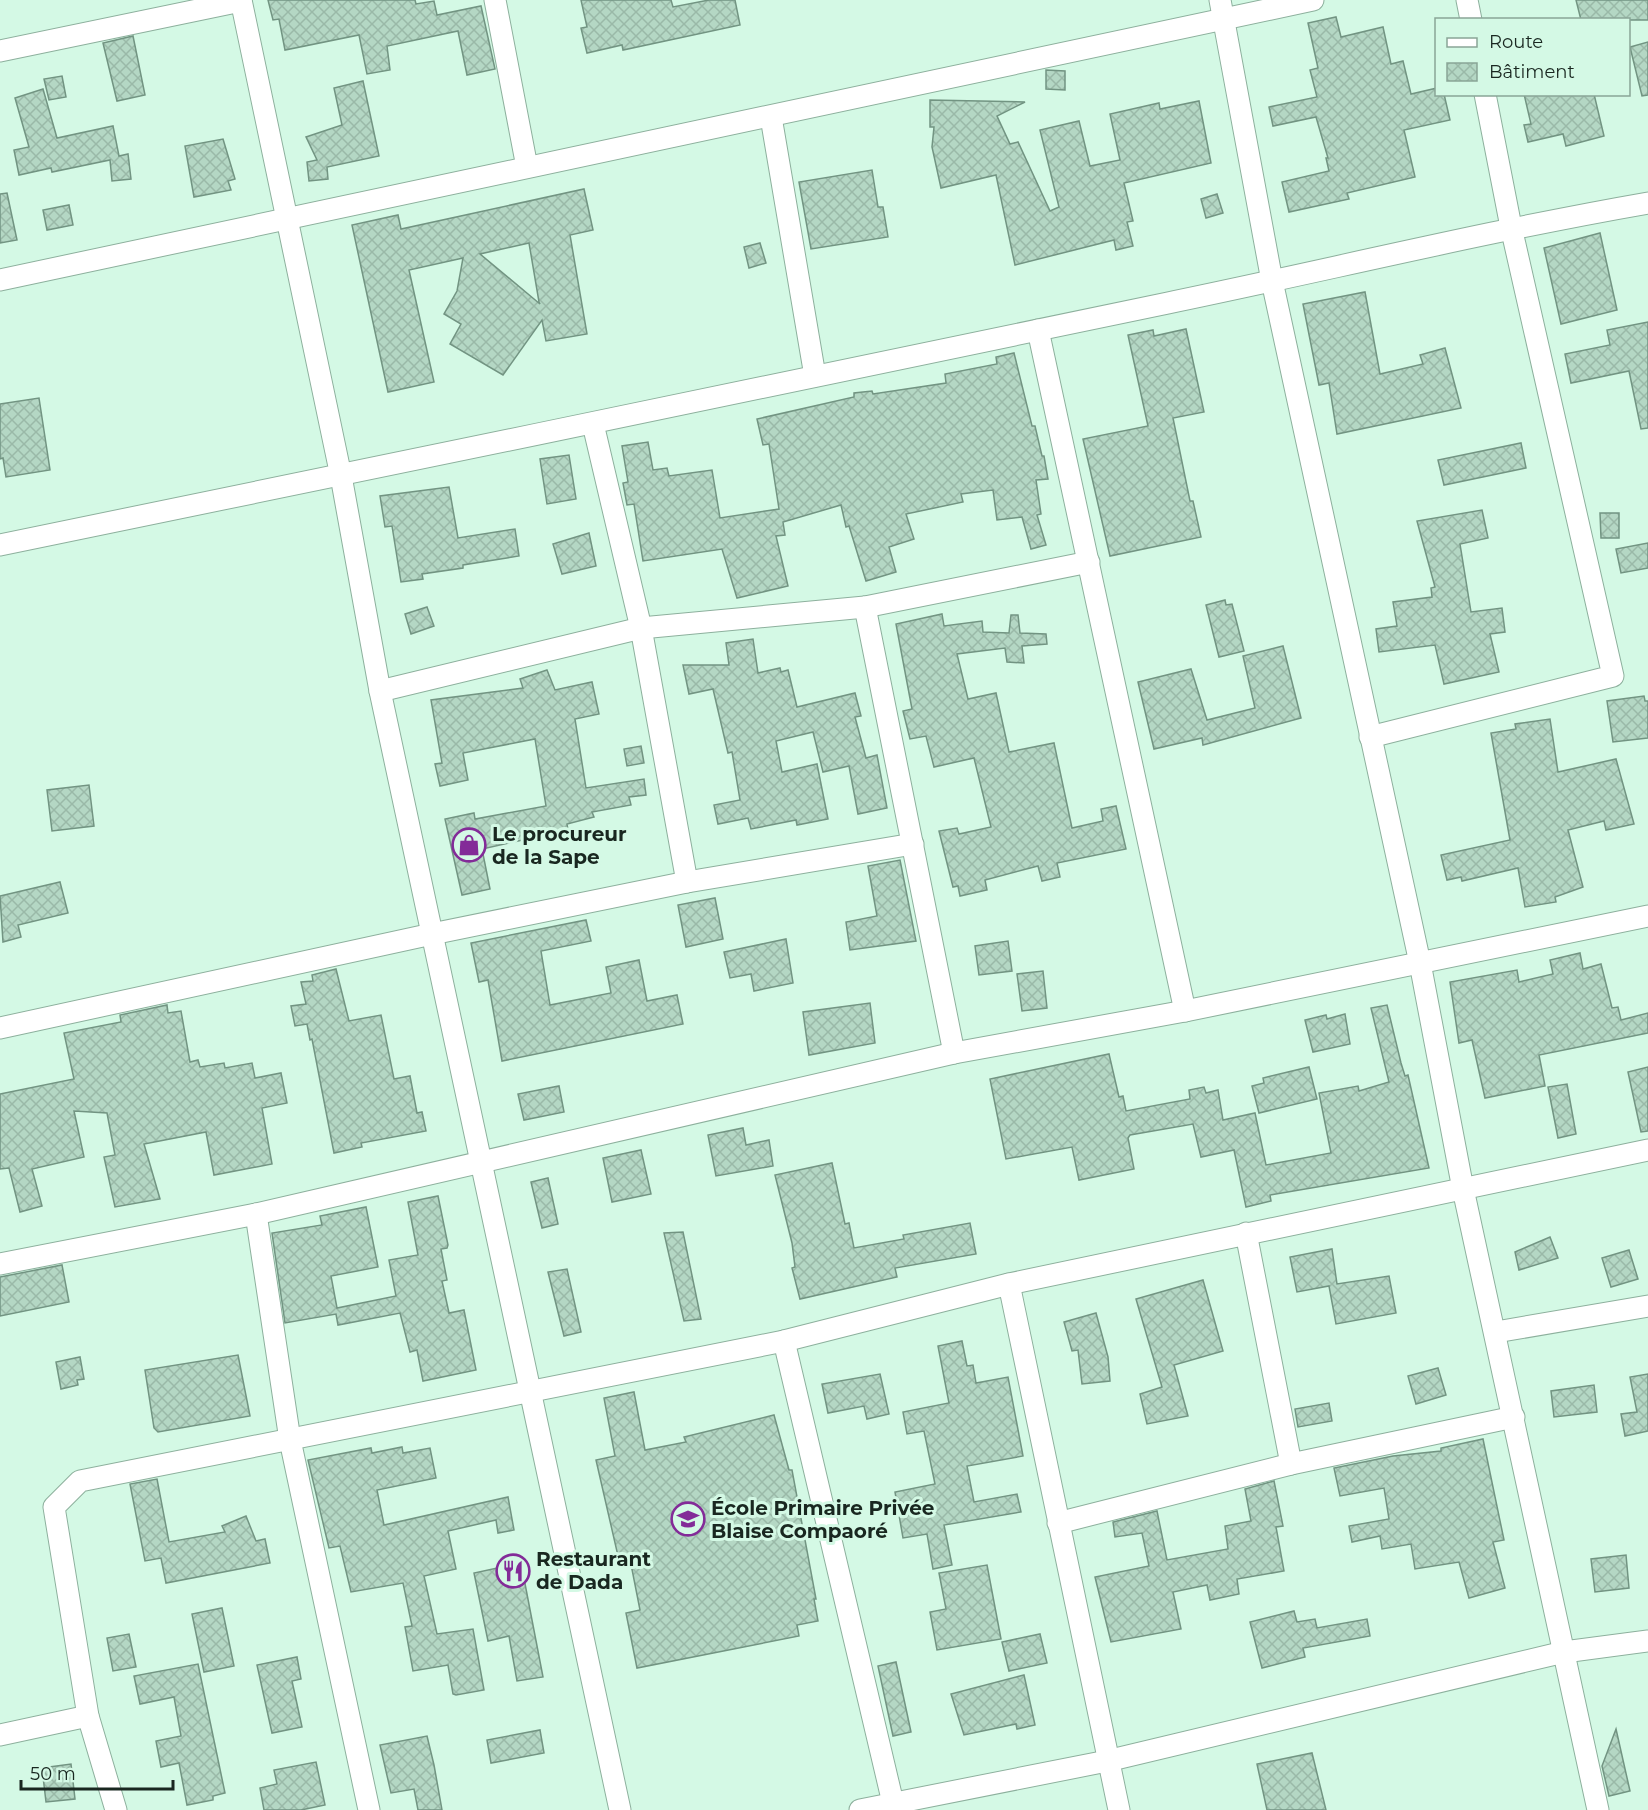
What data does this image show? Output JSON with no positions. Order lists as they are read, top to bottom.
{
  "places": {
    "shop": ["Le procureur de la Sape"],
    "school or university": ["École Primaire Privée Blaise Compaoré"],
    "restaurant": ["Restaurant de Dada"]
  },
  "legend": ["Route", "Bâtiment"],
  "scale_bar": "50 m"
}
